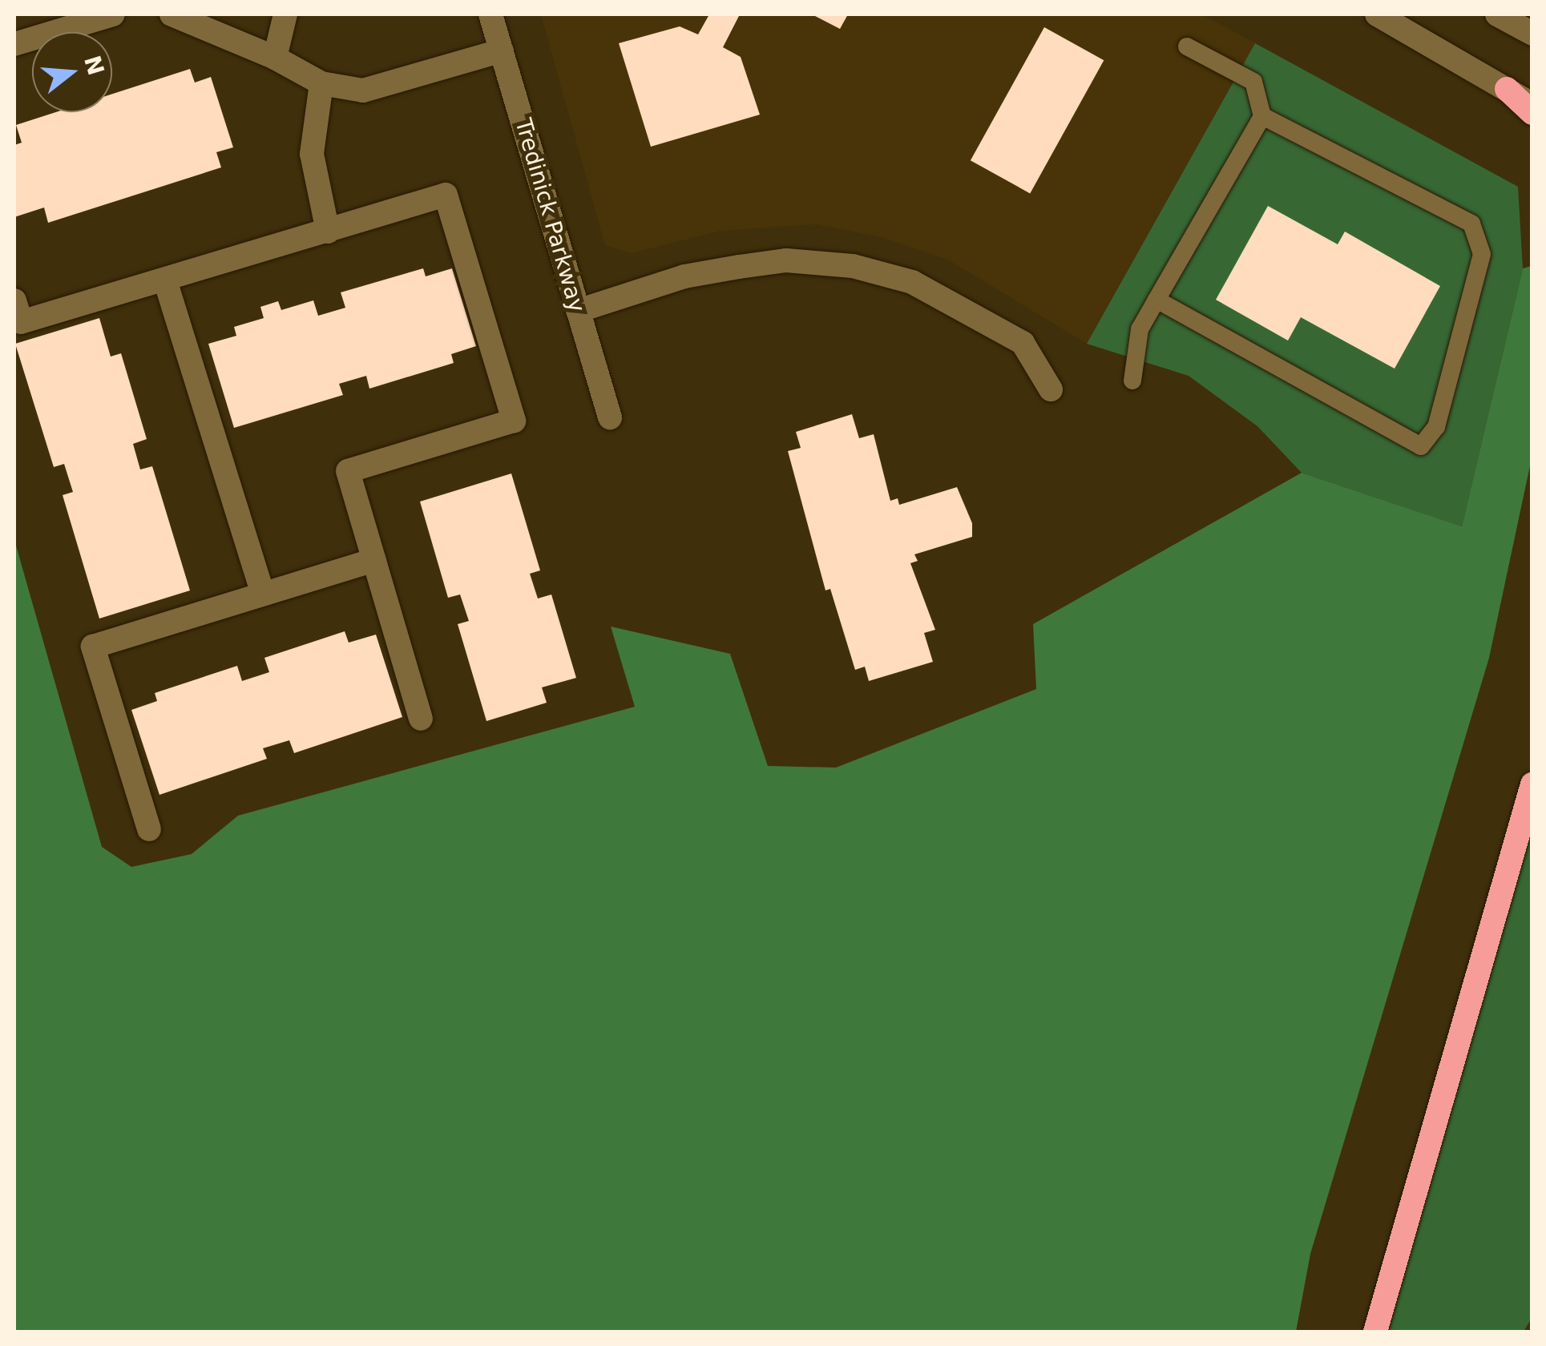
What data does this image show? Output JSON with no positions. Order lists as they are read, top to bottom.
{
  "streets": {
    "street": ["Tredinick Parkway"]
  },
  "north": "right"
}
